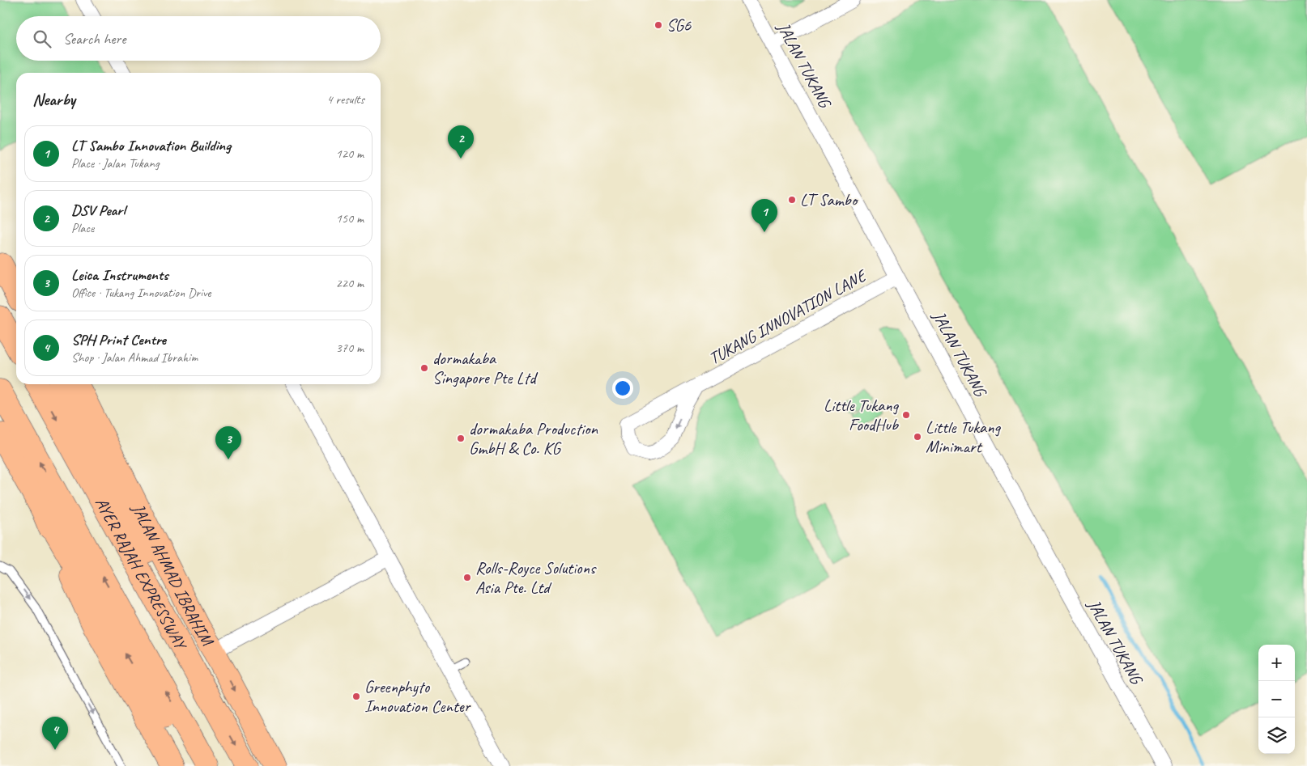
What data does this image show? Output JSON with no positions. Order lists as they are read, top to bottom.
{
  "streets": {
    "main road": ["AYER RAJAH EXPRESSWAY", "JALAN AHMAD IBRAHIM"],
    "street": ["JALAN TUKANG", "TUKANG INNOVATION LANE"]
  },
  "crossings": [
    ["JALAN TUKANG", "TUKANG INNOVATION LANE"]
  ],
  "places": [
    "SG6",
    "LT Sambo",
    "dormakaba Singapore Pte Ltd",
    "Little Tukang FoodHub",
    "Little Tukang Minimart",
    "dormakaba Production GmbH & Co. KG",
    "Rolls-Royce Solutions Asia Pte. Ltd",
    "Greenphyto Innovation Center"
  ],
  "page": {
    "search": "Search here",
    "heading": ["Nearby", "4 results"],
    "pins": [
      "2",
      "1",
      "3",
      "4"
    ],
    "list": [
      {
        "mark": "1",
        "name": "LT Sambo Innovation Building",
        "note": "Place · Jalan Tukang",
        "value": "120 m"
      },
      {
        "mark": "2",
        "name": "DSV Pearl",
        "note": "Place",
        "value": "150 m"
      },
      {
        "mark": "3",
        "name": "Leica Instruments",
        "note": "Office · Tukang Innovation Drive",
        "value": "220 m"
      },
      {
        "mark": "4",
        "name": "SPH Print Centre",
        "note": "Shop · Jalan Ahmad Ibrahim",
        "value": "370 m"
      }
    ],
    "map_buttons": ["+", "−"]
  }
}
